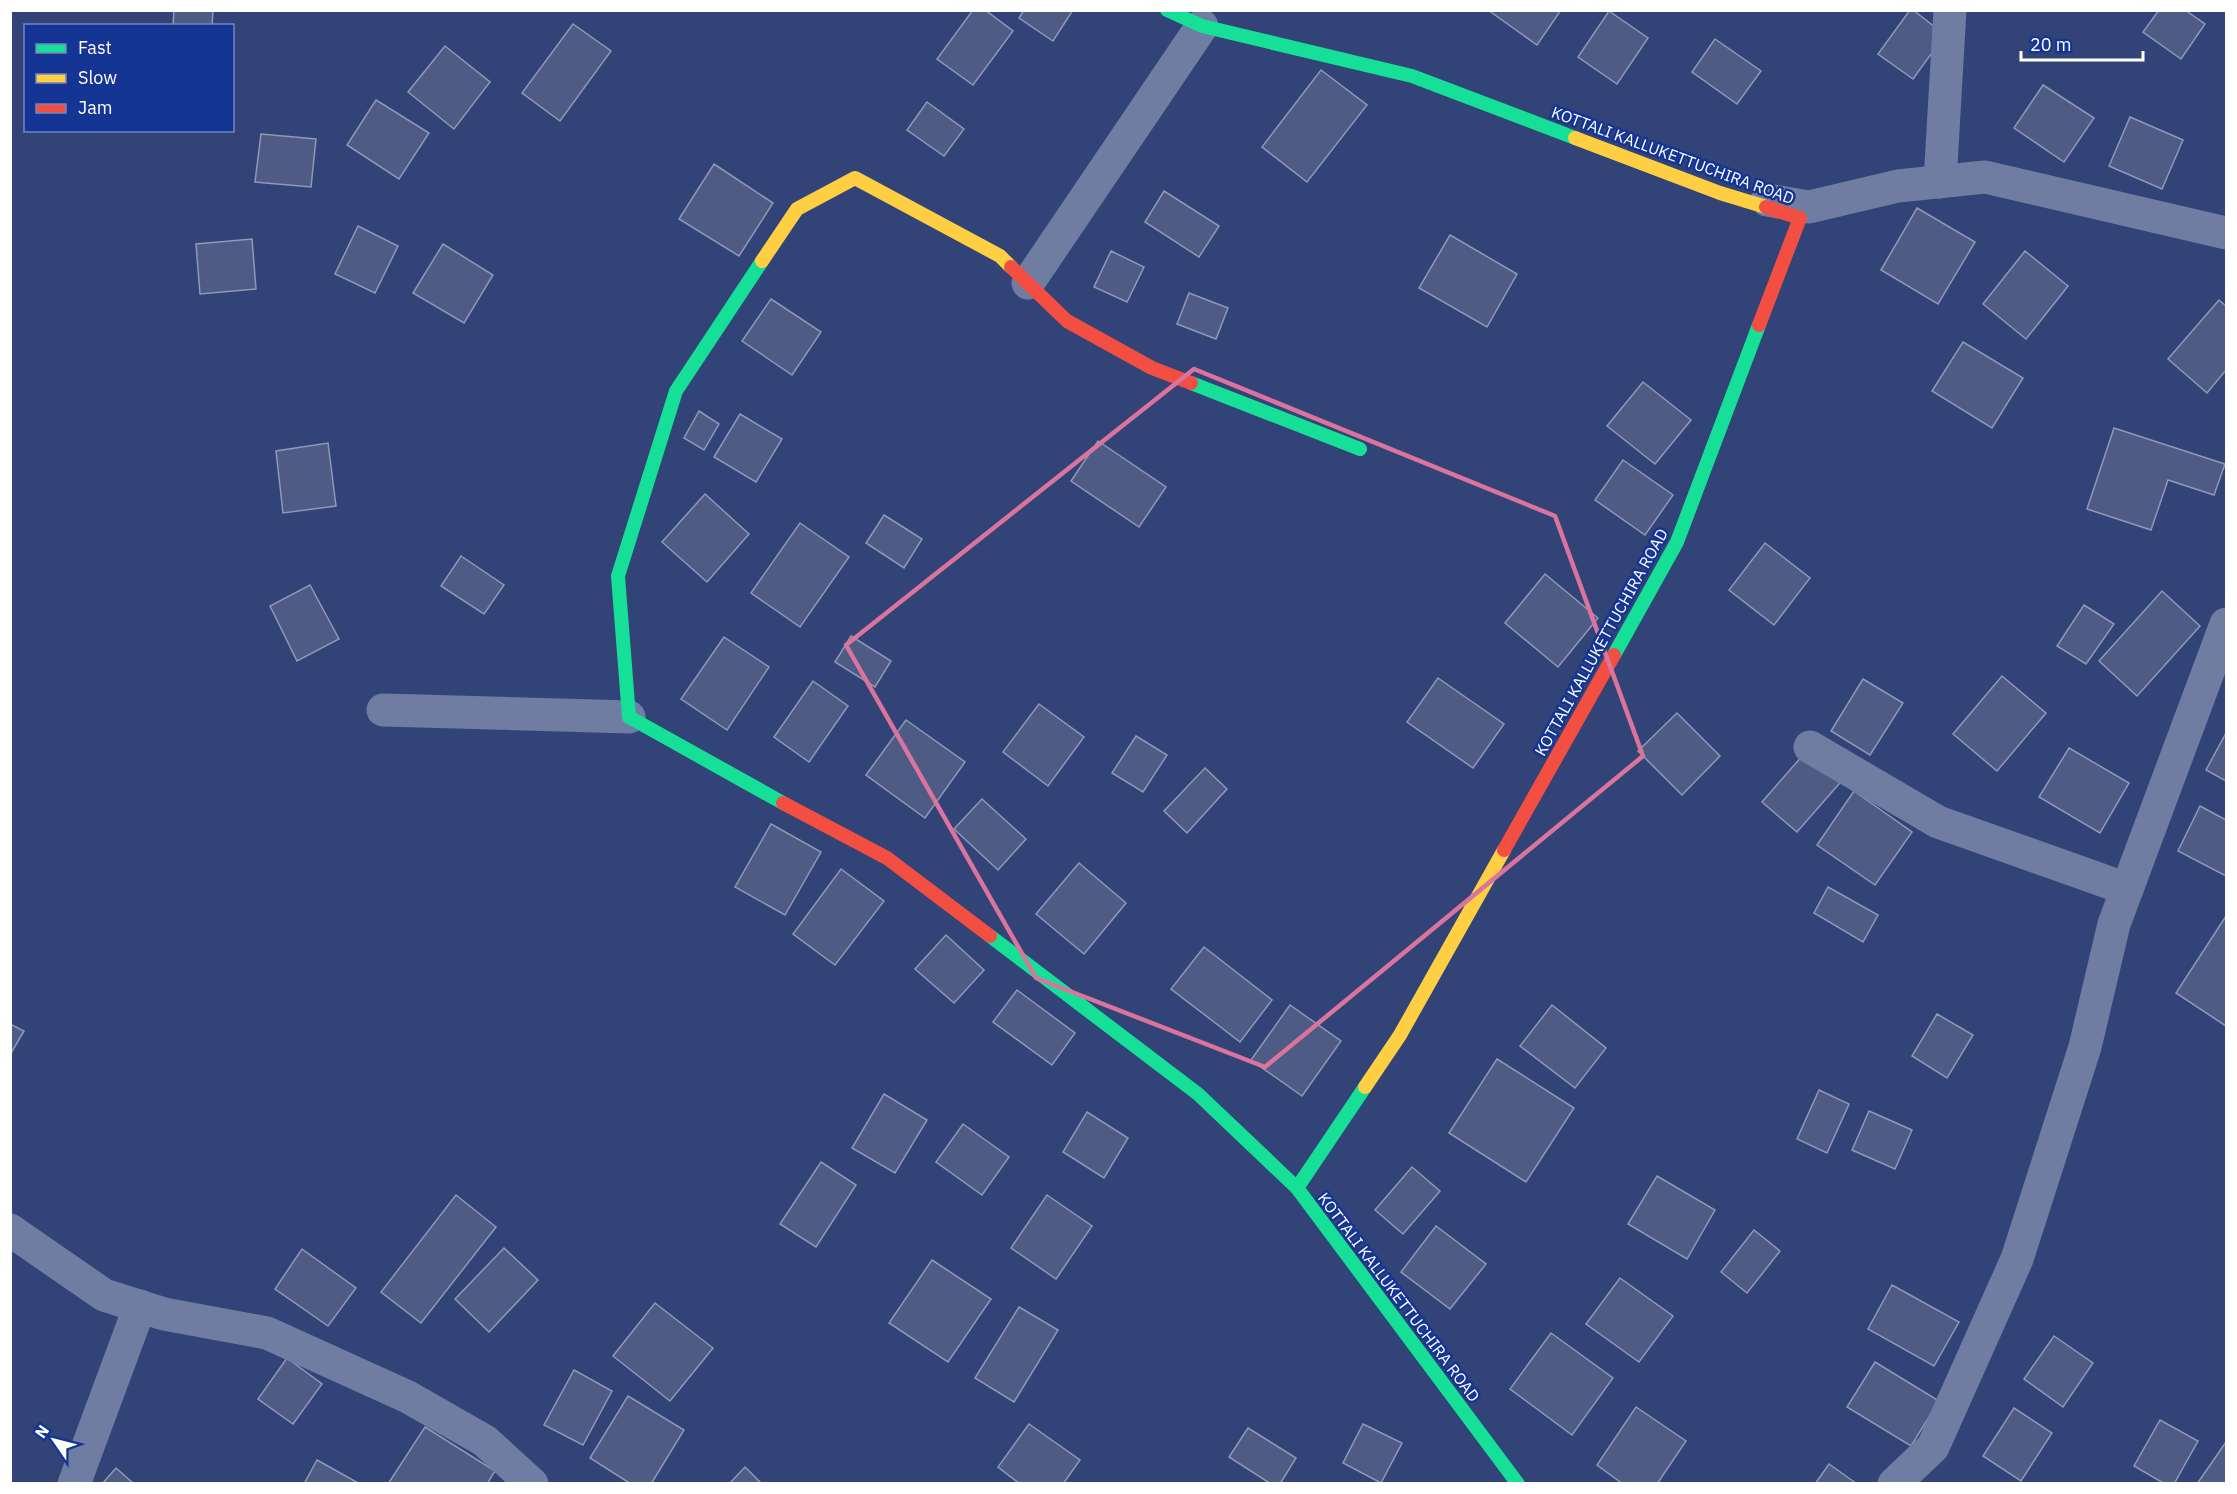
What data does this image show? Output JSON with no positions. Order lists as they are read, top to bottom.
{
  "streets": {
    "street": ["KOTTALI KALLUKETTUCHIRA ROAD"]
  },
  "legend": ["Fast", "Slow", "Jam"],
  "scale_bar": "20 m",
  "north": "top left"
}
